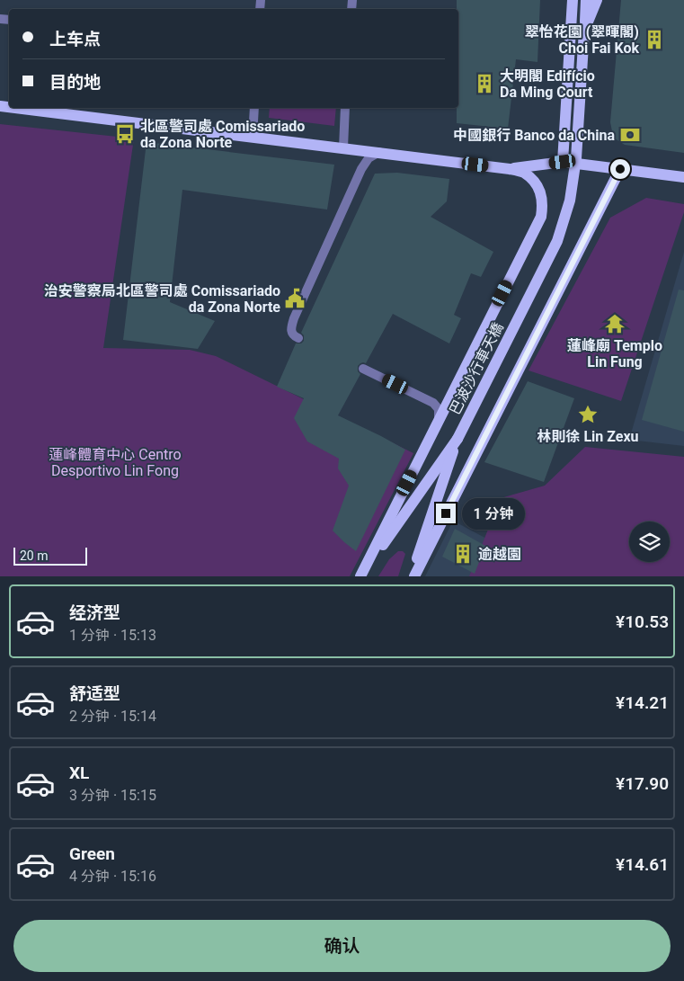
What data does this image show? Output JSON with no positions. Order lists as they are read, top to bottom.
{
  "streets": {
    "main road": ["巴波沙行車天橋"]
  },
  "parks": ["蓮峰體育中心 Centro Desportivo Lin Fong"],
  "places": {
    "building": ["翠怡花園 (翠暉閣) Choi Fai Kok", "大明閣 Edifício Da Ming Court", "逾越園"],
    "bus stop": ["北區警司處 Comissariado da Zona Norte"],
    "bank": ["中國銀行 Banco da China"],
    "public building": ["治安警察局北區警司處 Comissariado da Zona Norte"],
    "temple": ["蓮峰廟 Templo Lin Fung"],
    "place": ["林則徐 Lin Zexu"]
  },
  "scale_bar": "20 m",
  "page": {
    "banner": ["上车点", "目的地"],
    "bubble": "1 分钟",
    "scale": "20 m",
    "list": [
      {
        "name": "经济型",
        "note": "1 分钟 · 15:13",
        "value": "¥10.53"
      },
      {
        "name": "舒适型",
        "note": "2 分钟 · 15:14",
        "value": "¥14.21"
      },
      {
        "name": "XL",
        "note": "3 分钟 · 15:15",
        "value": "¥17.90"
      },
      {
        "name": "Green",
        "note": "4 分钟 · 15:16",
        "value": "¥14.61"
      }
    ],
    "buttons": "确认"
  }
}
